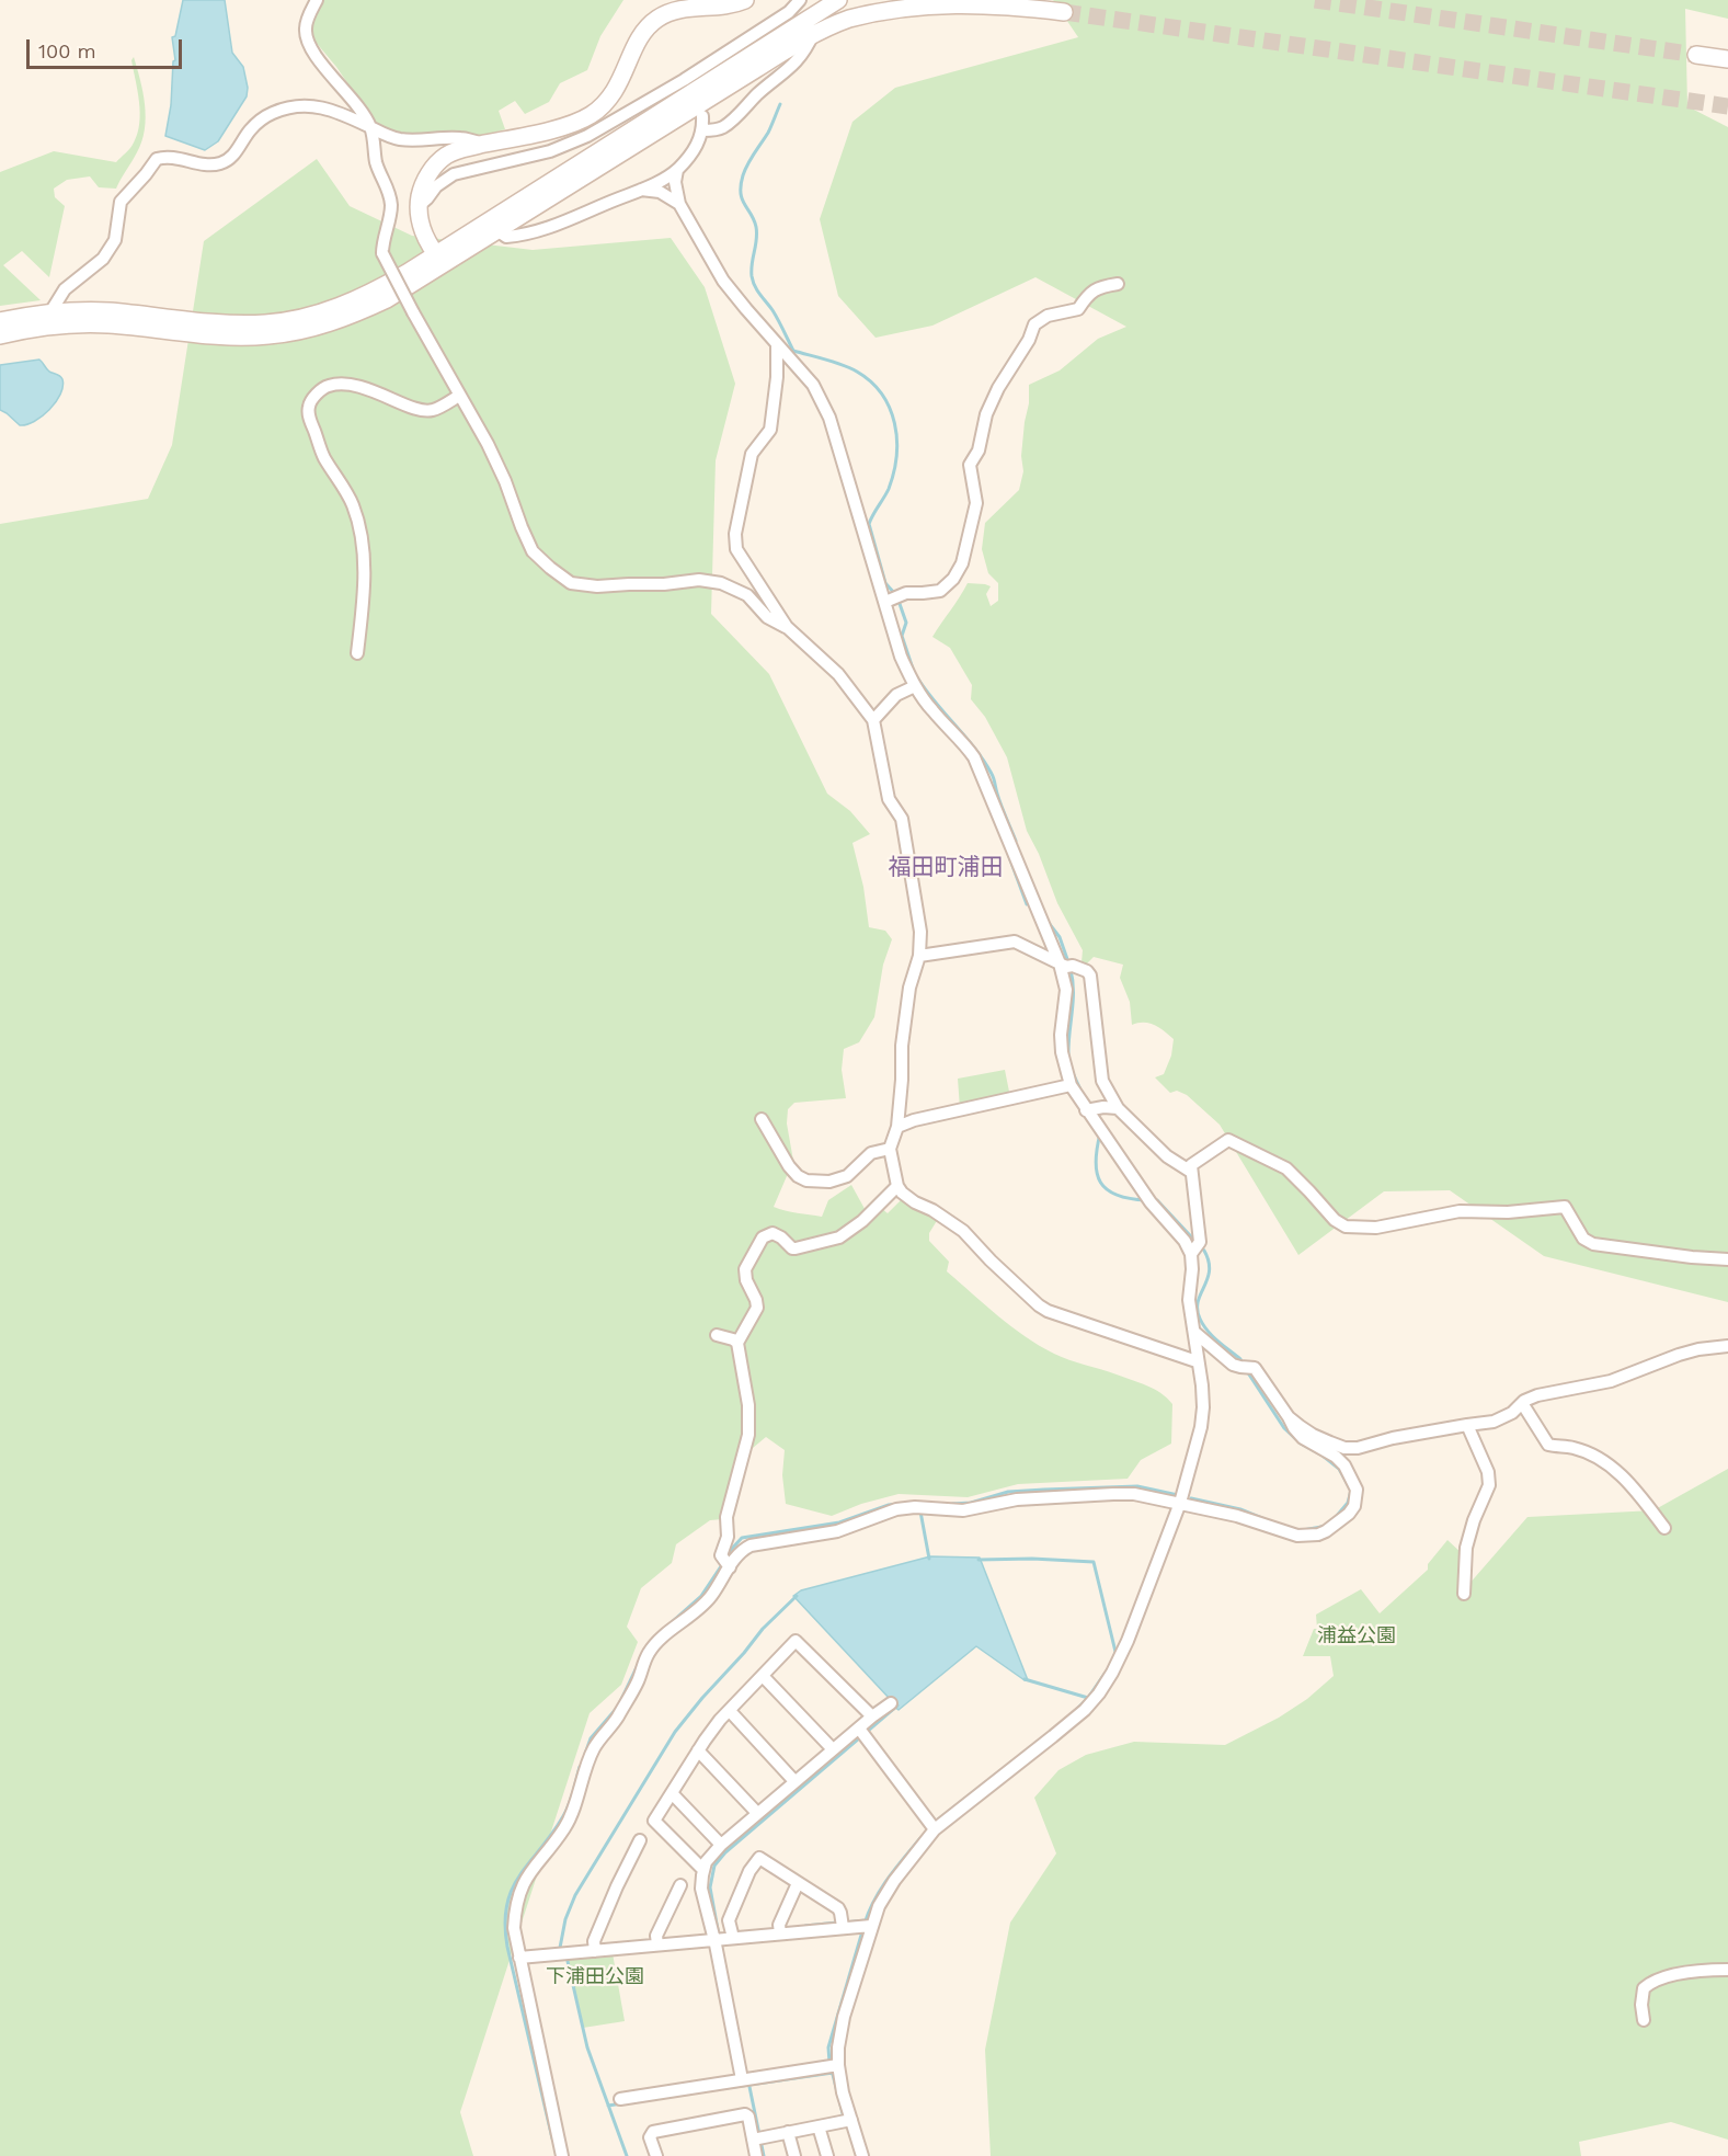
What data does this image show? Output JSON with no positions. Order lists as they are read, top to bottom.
{
  "districts": ["福田町浦田"],
  "parks": ["浦益公園", "下浦田公園"],
  "scale_bar": "100 m"
}
